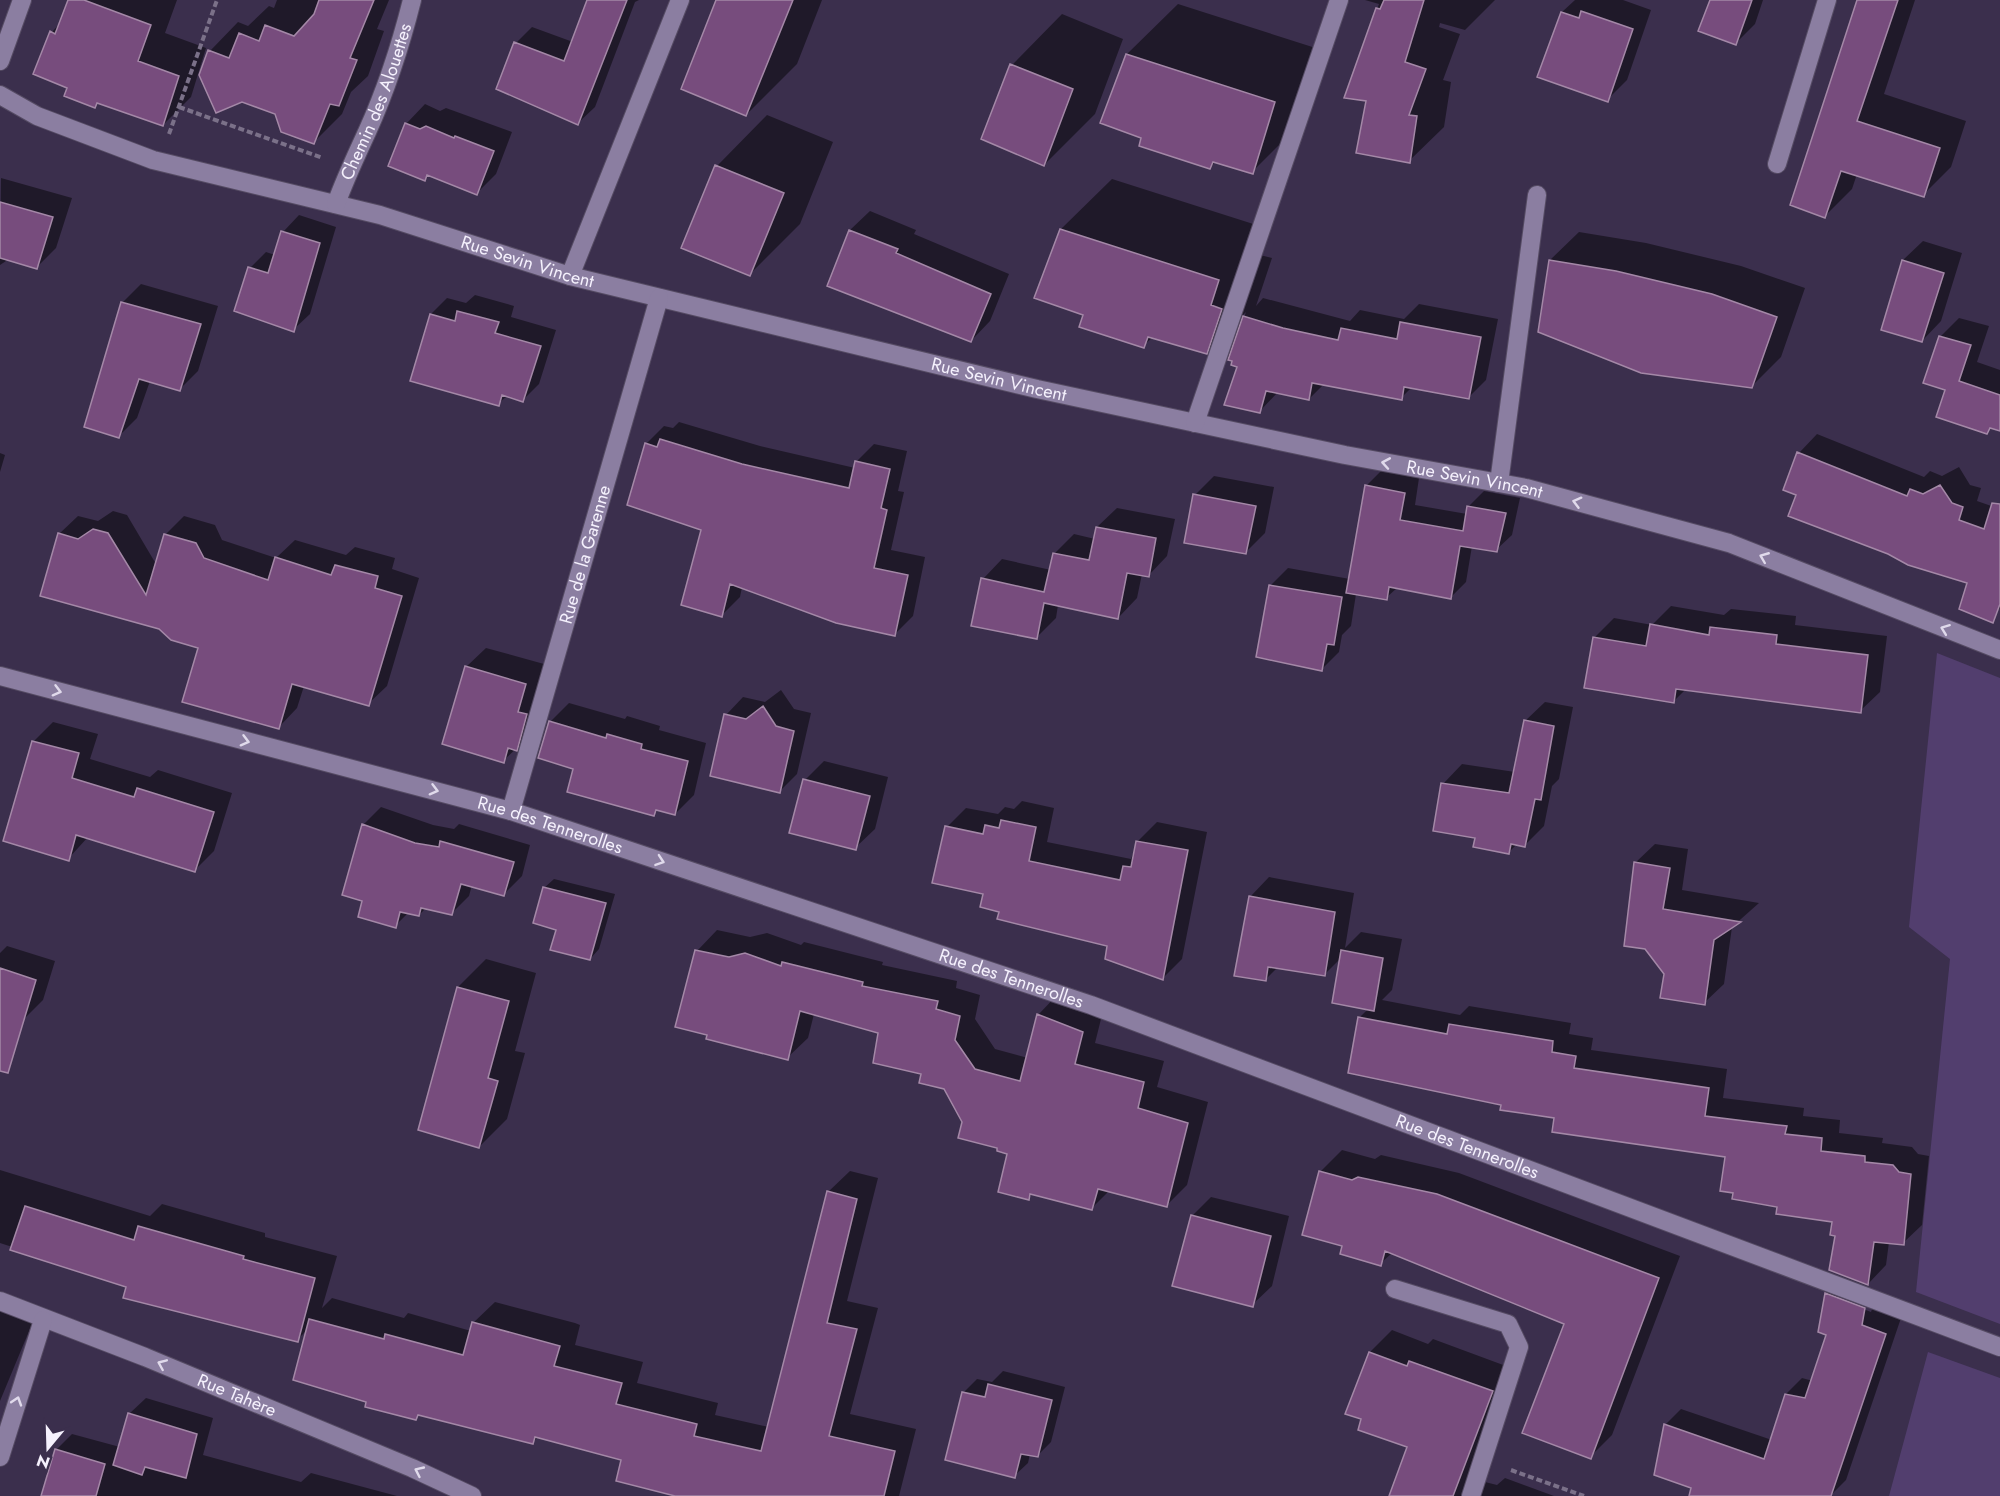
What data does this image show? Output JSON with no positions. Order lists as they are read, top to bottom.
{
  "streets": {
    "street": [
      "Chemin des Alouettes",
      "Rue Sevin Vincent",
      "Rue de la Garenne",
      "Rue des Tennerolles",
      "Rue Tahère"
    ]
  },
  "crossings": [
    ["Chemin des Alouettes", "Rue Sevin Vincent"],
    ["Rue Sevin Vincent", "Rue de la Garenne"],
    ["Rue de la Garenne", "Rue des Tennerolles"]
  ],
  "one_way": ["Rue Sevin Vincent", "Rue des Tennerolles", "Rue Tahère"],
  "north": "bottom"
}
